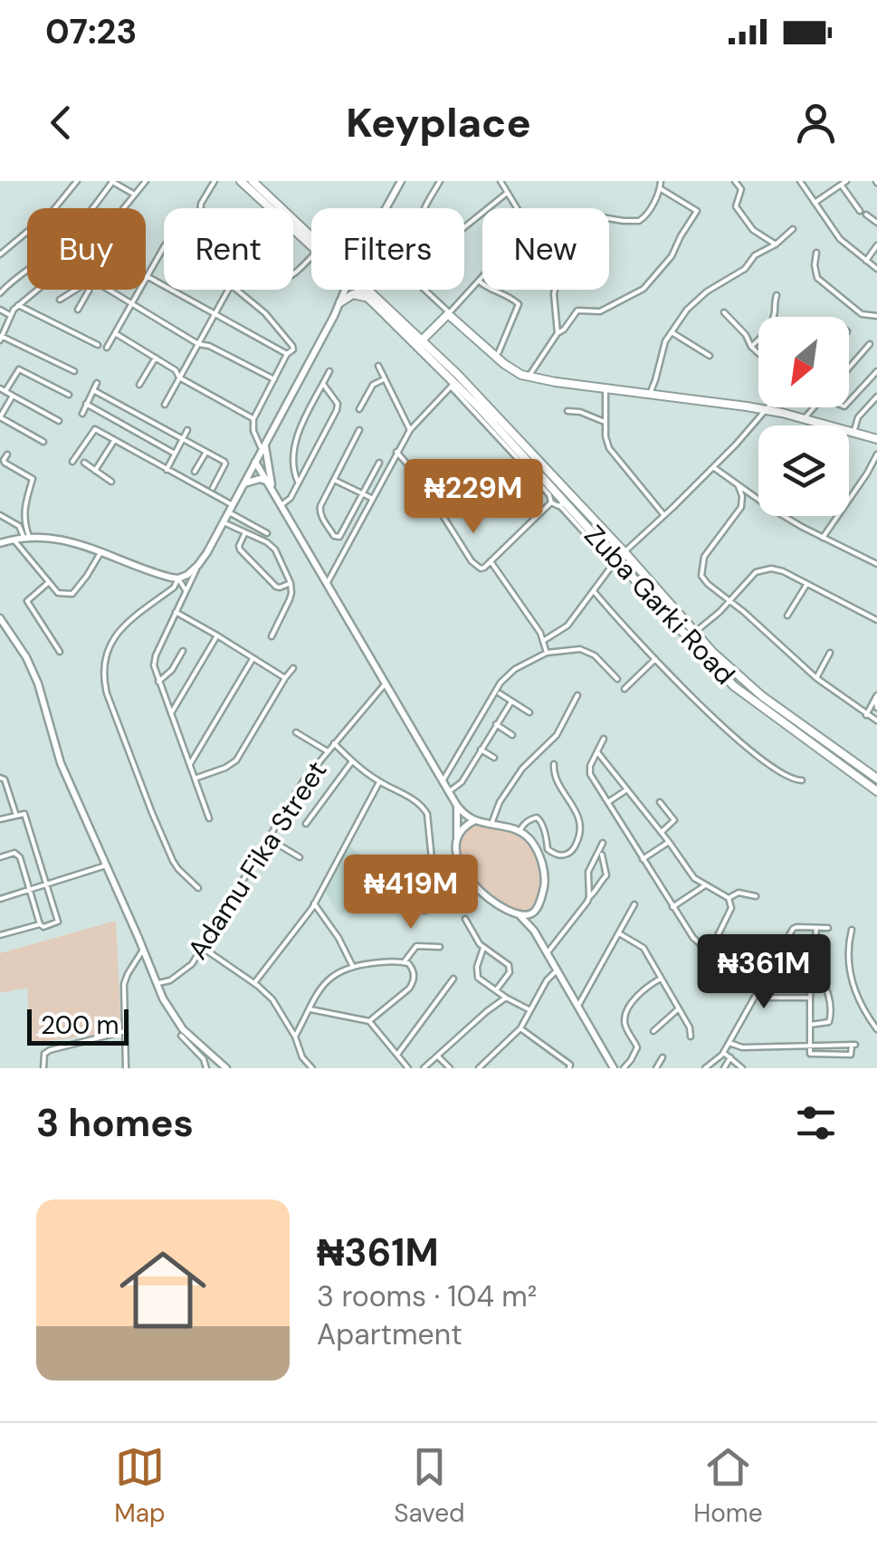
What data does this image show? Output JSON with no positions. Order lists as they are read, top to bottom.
{
  "streets": {
    "main road": ["Zuba Garki Road"],
    "street": ["Adamu Fika Street"]
  },
  "scale_bar": "200 m",
  "north": "bottom left",
  "page": {
    "status": "07:23",
    "header": "Keyplace",
    "chip": [
      "Buy",
      "Rent",
      "Filters",
      "New"
    ],
    "price": ["₦229M", "₦419M", "₦361M"],
    "scale": "200 m",
    "heading": "3 homes",
    "list": [
      {
        "name": "₦361M",
        "note": "3 rooms · 104 m² · Apartment"
      }
    ],
    "tabs": ["Map", "Saved", "Home"]
  }
}
